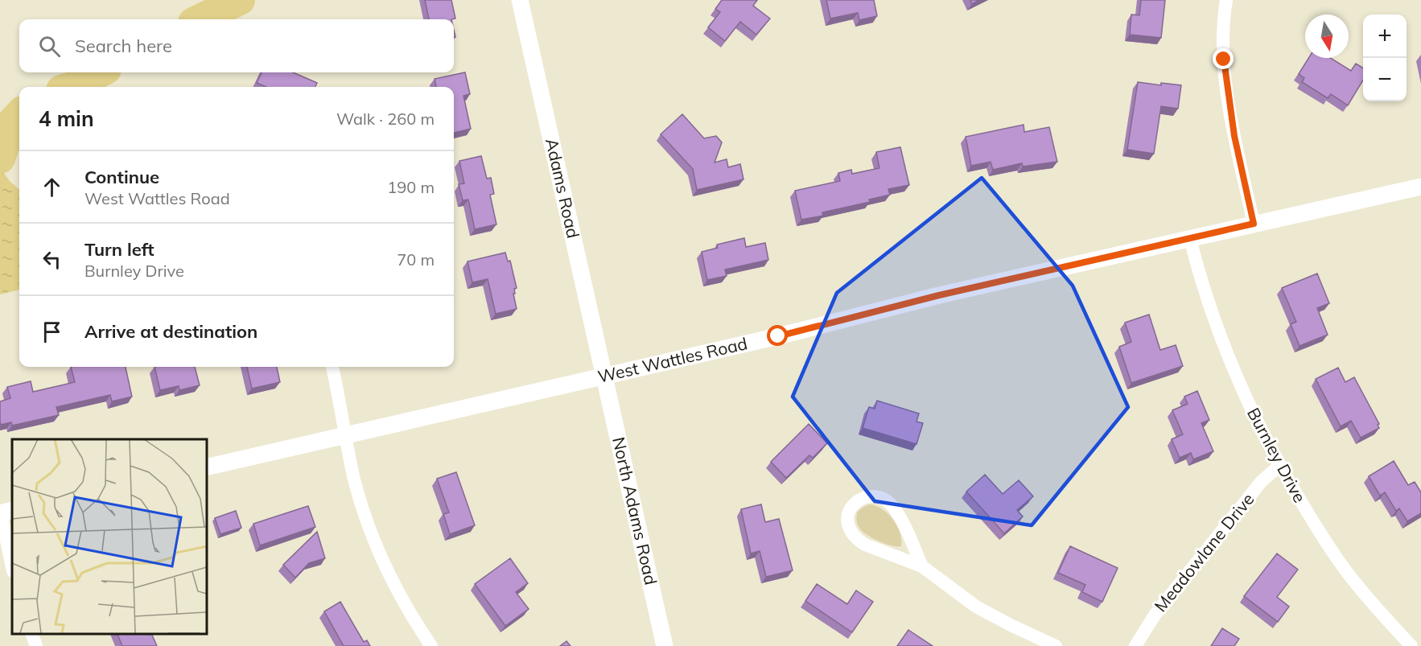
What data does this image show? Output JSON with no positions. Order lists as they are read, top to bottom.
{
  "streets": {
    "street": [
      "Adams Road",
      "West Wattles Road",
      "Burnley Drive",
      "North Adams Road",
      "Meadowlane Drive"
    ]
  },
  "crossings": [
    ["Adams Road", "West Wattles Road"],
    ["Adams Road", "North Adams Road"],
    ["West Wattles Road", "Burnley Drive"],
    ["West Wattles Road", "North Adams Road"],
    ["Burnley Drive", "Meadowlane Drive"]
  ],
  "north": "bottom",
  "page": {
    "map_buttons": ["+", "−"],
    "search": "Search here",
    "heading": ["4 min", "Walk · 260 m"],
    "list": [
      ["Continue", "West Wattles Road", "190 m"],
      ["Turn left", "Burnley Drive", "70 m"],
      "Arrive at destination"
    ]
  }
}
